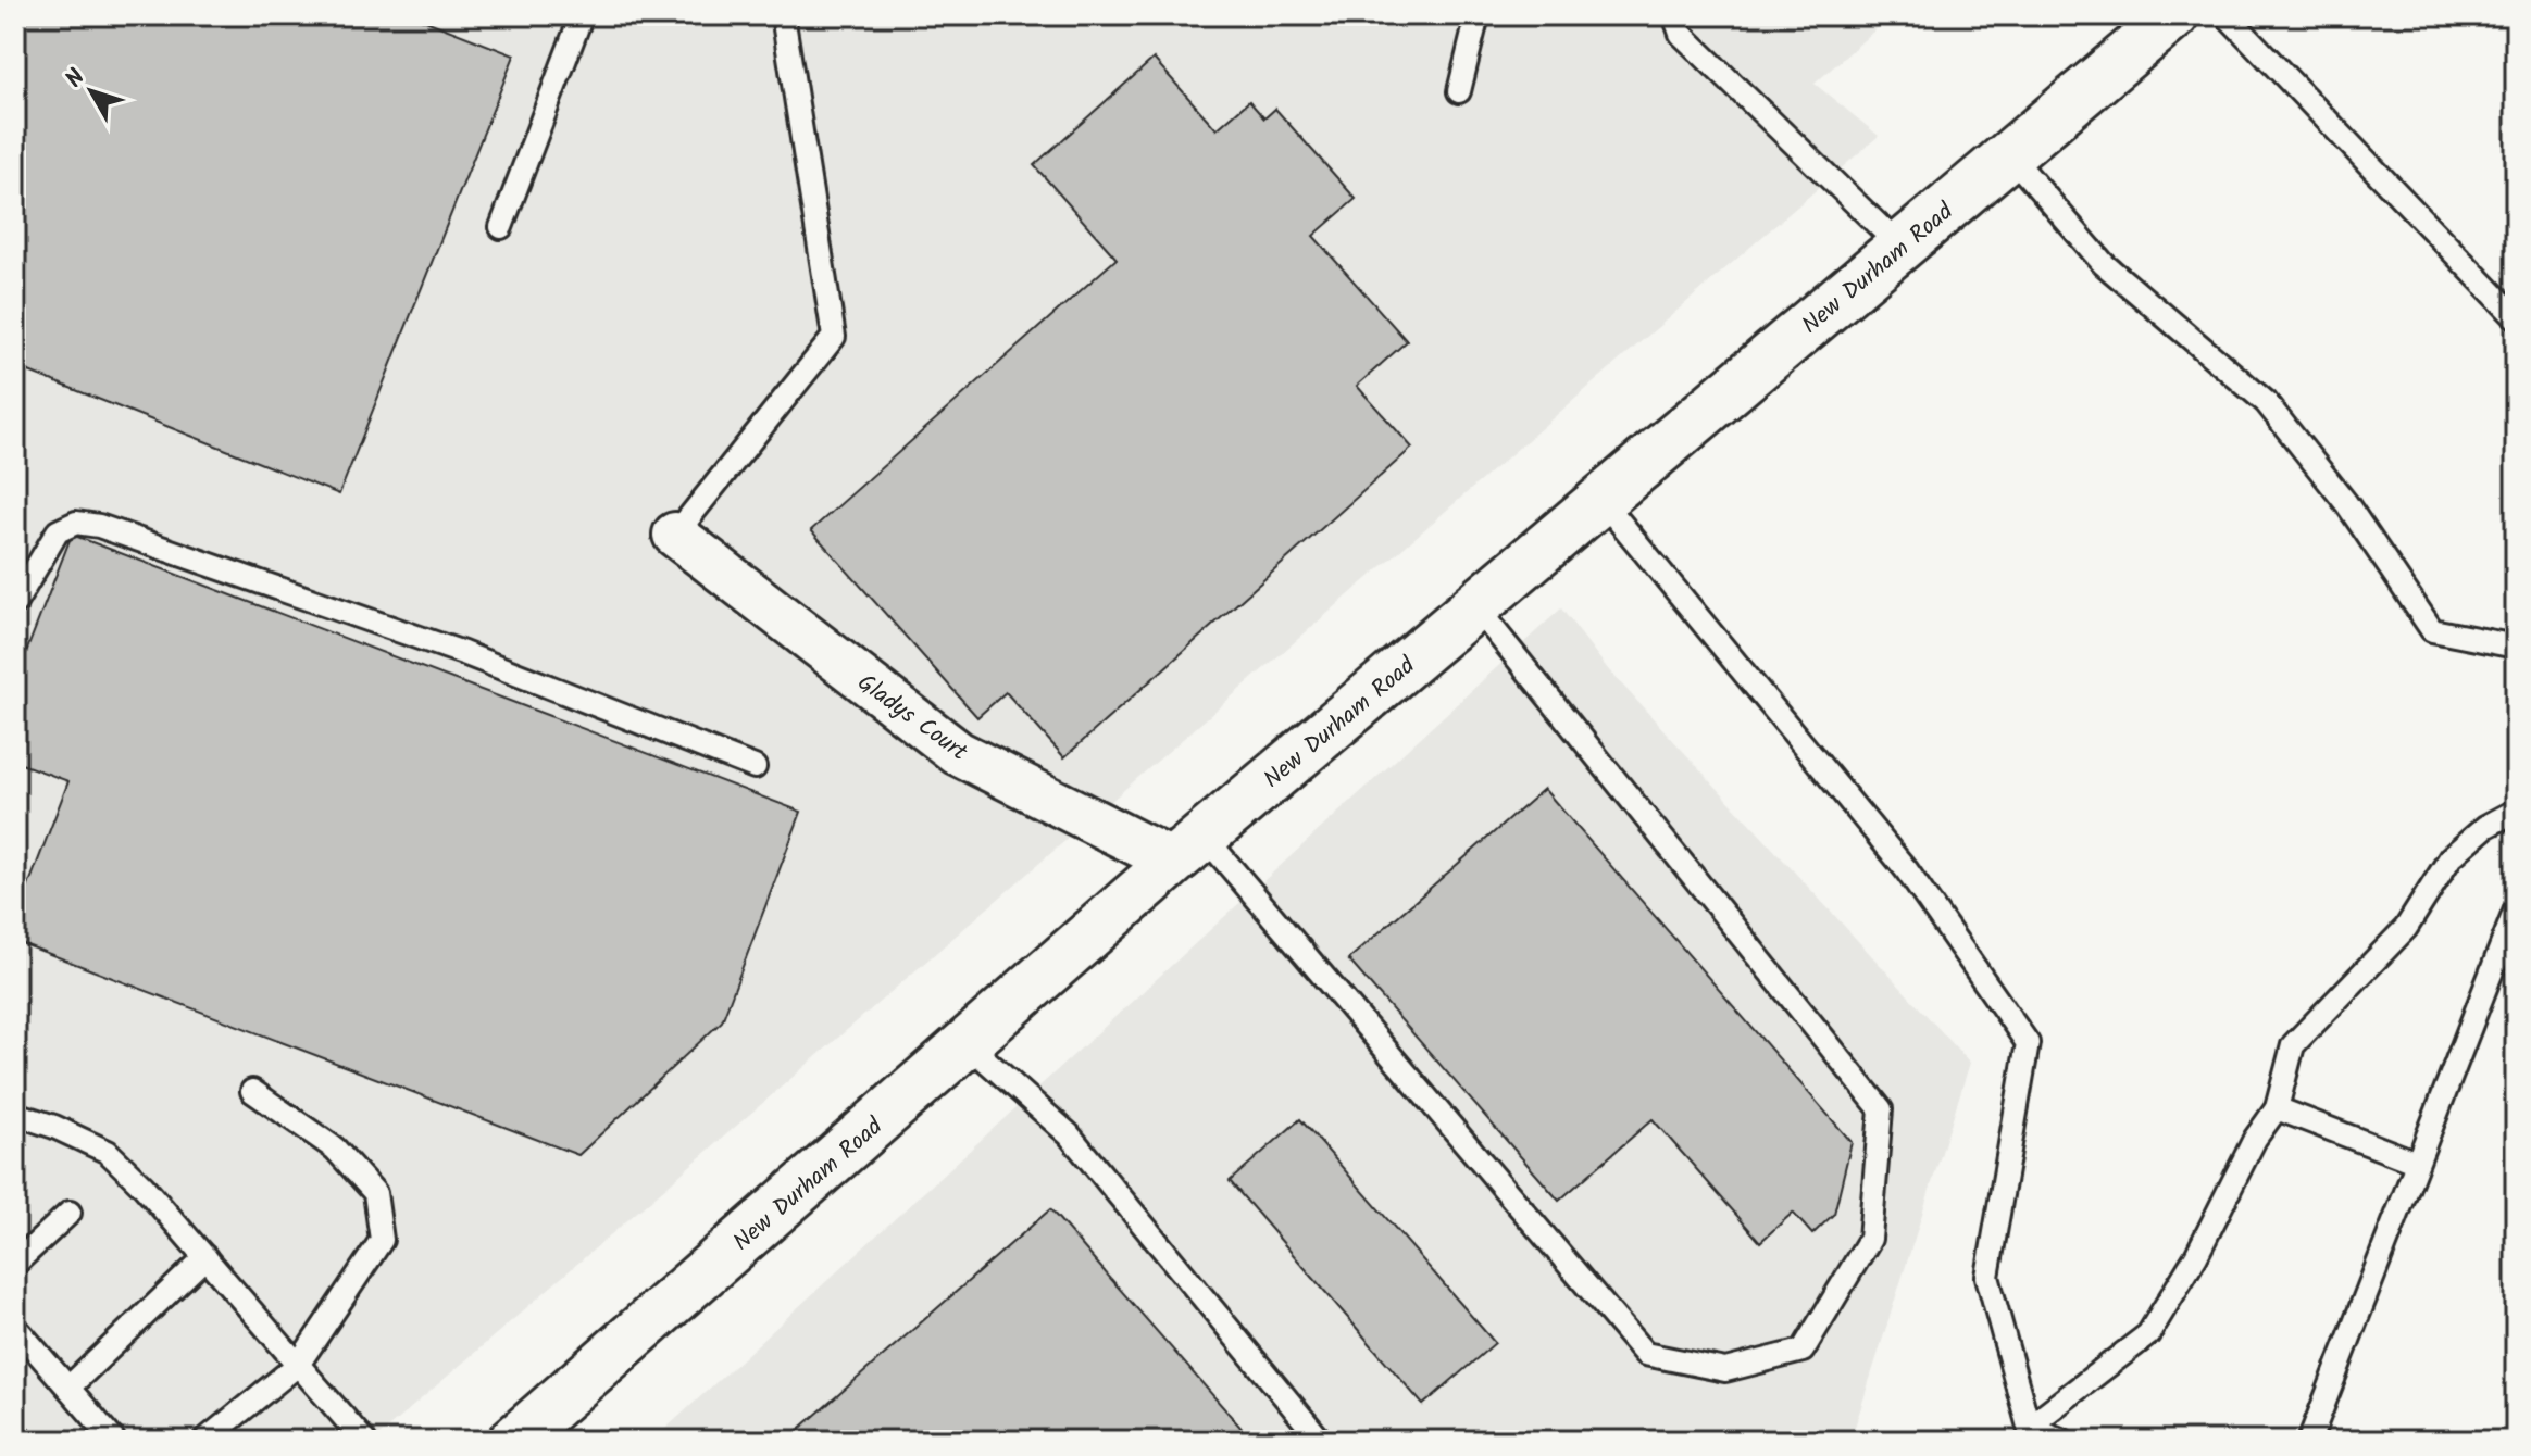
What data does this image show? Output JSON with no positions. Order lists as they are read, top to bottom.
{
  "streets": {
    "main road": ["New Durham Road"],
    "street": ["Gladys Court"]
  },
  "crossings": [
    ["New Durham Road", "Gladys Court"]
  ],
  "north": "top left"
}
